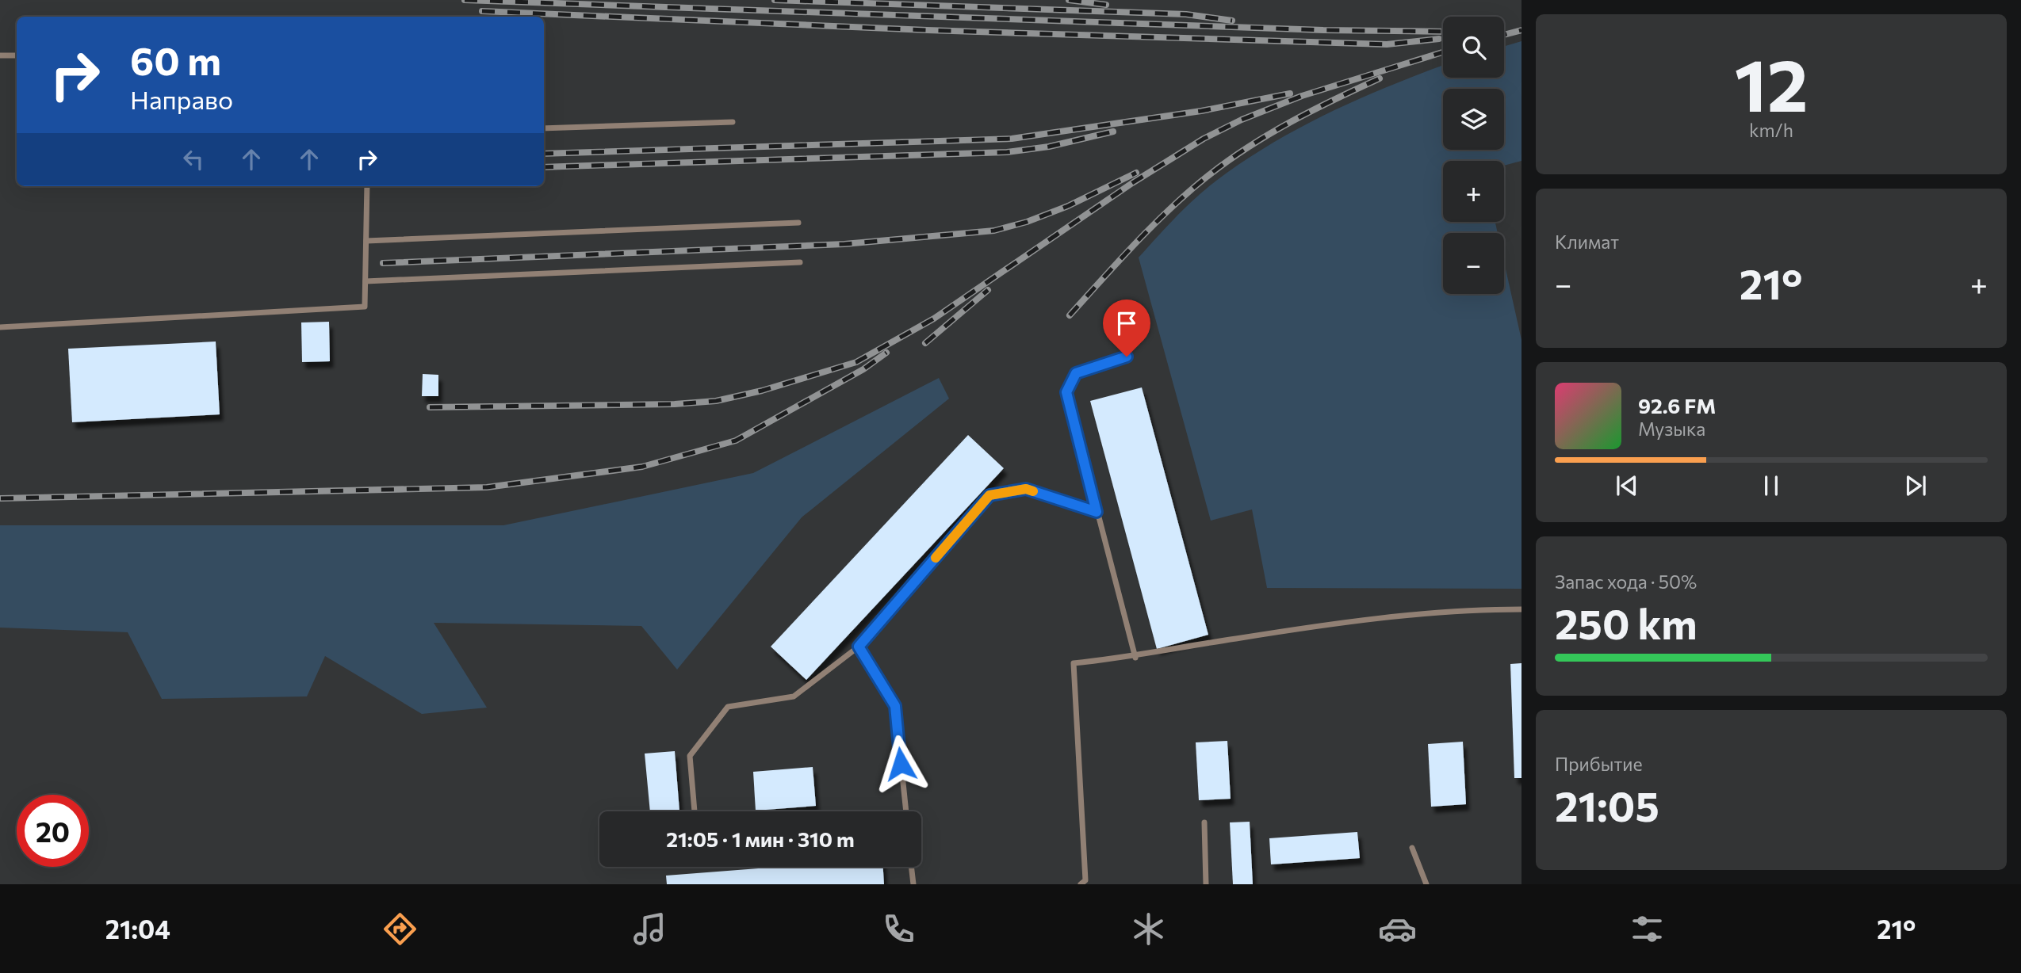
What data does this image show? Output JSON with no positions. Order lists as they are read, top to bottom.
{
  "page": {
    "tile": [
      ["12", "km/h"],
      "Климат",
      ["Запас хода · 50%", "250 km"],
      ["Прибытие", "21:05"]
    ],
    "map_buttons": ["+", "−"],
    "turn": ["60 m", "Направо"],
    "heat": ["−", "21°", "+"],
    "song": ["92.6 FM", "Музыка"],
    "limit": "20",
    "trip": "21:05 · 1 мин · 310 m",
    "tabs": ["21:04", "21°"]
  }
}
